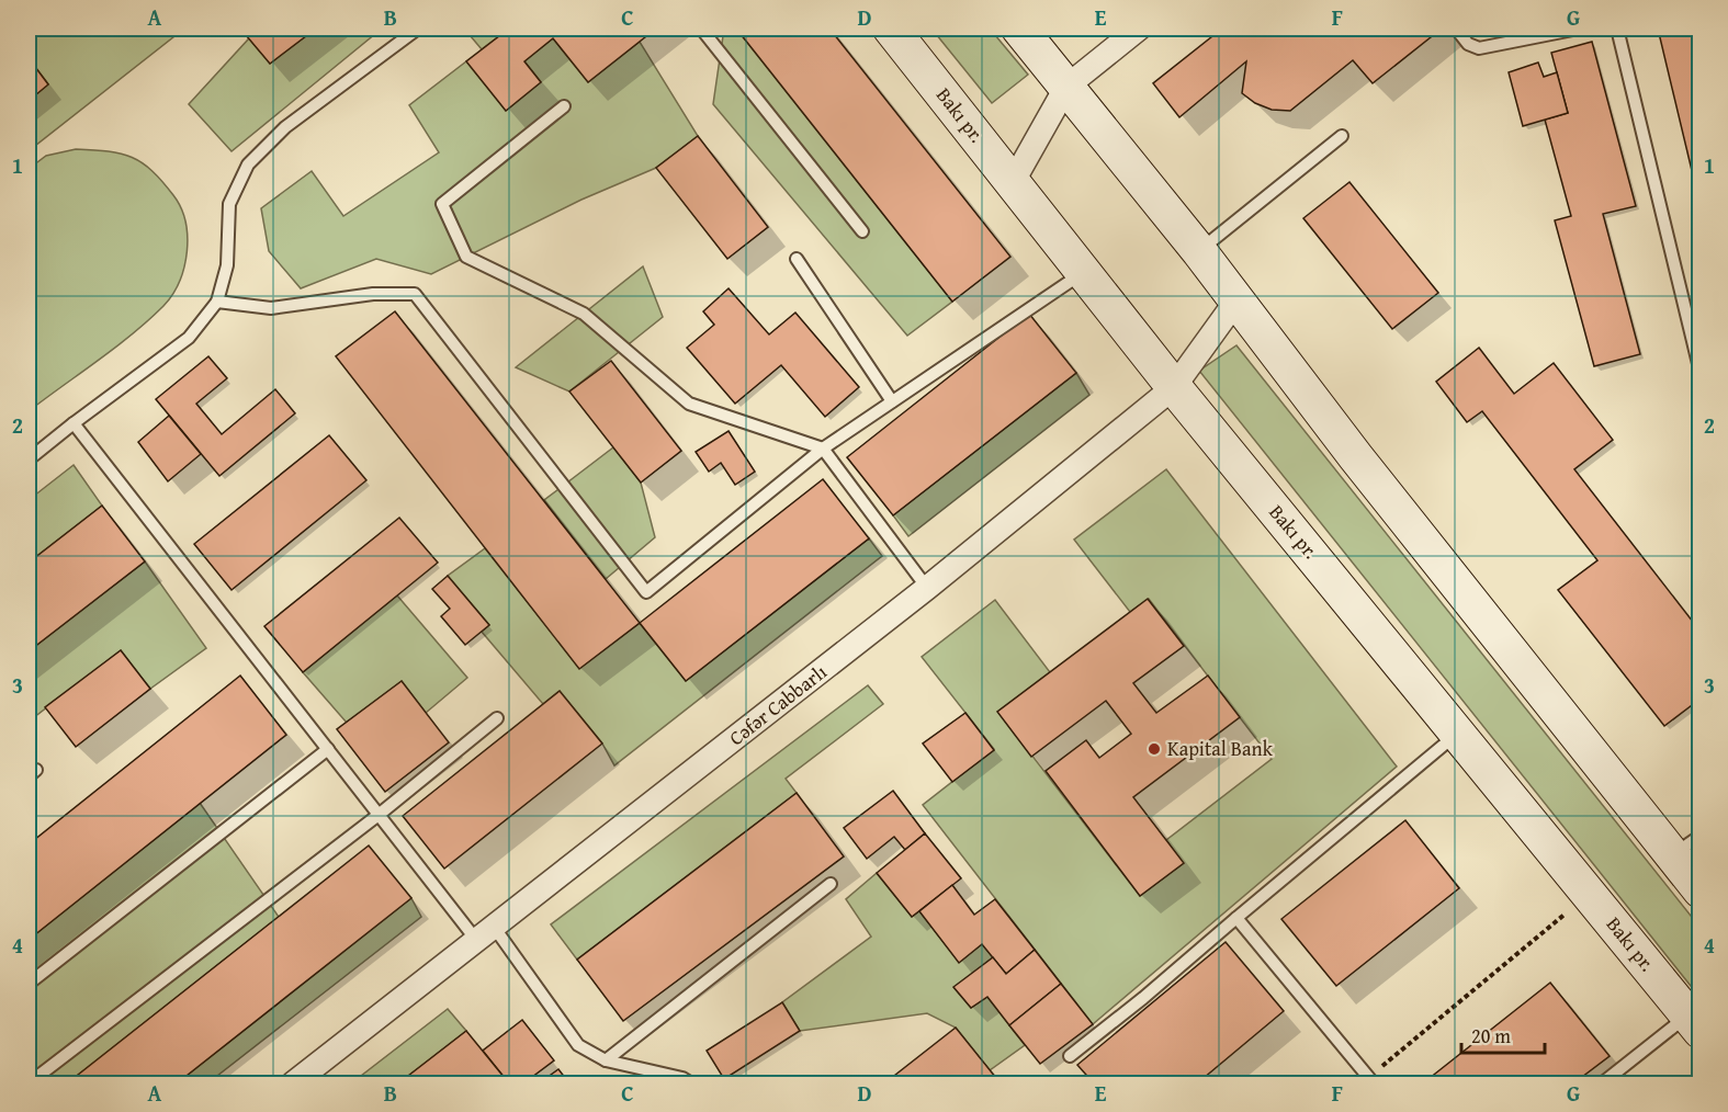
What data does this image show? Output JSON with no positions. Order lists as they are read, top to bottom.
{
  "streets": {
    "street": ["Bakı pr.", "Cəfər Cabbarlı"]
  },
  "crossings": [
    ["Bakı pr.", "Cəfər Cabbarlı"]
  ],
  "places": ["Kapital Bank"],
  "scale_bar": "20 m",
  "grid": {
    "columns": [
      "A",
      "B",
      "C",
      "D",
      "E",
      "F",
      "G"
    ],
    "rows": [
      "1",
      "2",
      "3",
      "4"
    ]
  }
}
